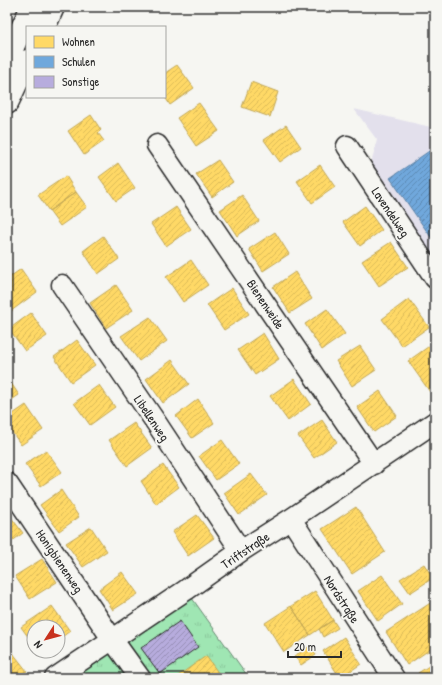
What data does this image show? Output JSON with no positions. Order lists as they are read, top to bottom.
{
  "streets": {
    "street": [
      "Lavendelweg",
      "Bienenweide",
      "Libellenweg",
      "Triftstraße",
      "Honigbienenweg",
      "Nordstraße"
    ]
  },
  "crossings": [
    ["Bienenweide", "Triftstraße"],
    ["Libellenweg", "Triftstraße"],
    ["Triftstraße", "Honigbienenweg"],
    ["Triftstraße", "Nordstraße"]
  ],
  "legend": ["Wohnen", "Schulen", "Sonstige"],
  "scale_bar": "20 m",
  "north": "bottom left"
}
